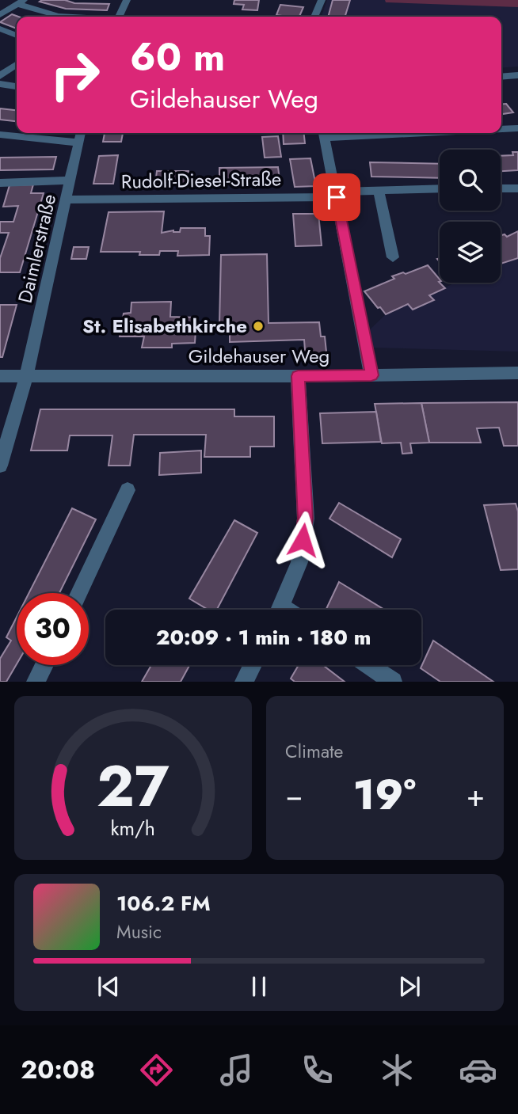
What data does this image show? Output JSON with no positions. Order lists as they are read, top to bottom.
{
  "streets": {
    "street": ["Rudolf-Diesel-Straße", "Daimlerstraße", "Gildehauser Weg"]
  },
  "crossings": [
    ["Rudolf-Diesel-Straße", "Daimlerstraße"],
    ["Daimlerstraße", "Gildehauser Weg"]
  ],
  "places": ["St. Elisabethkirche"],
  "page": {
    "turn": ["60 m", "Gildehauser Weg"],
    "limit": "30",
    "trip": "20:09 · 1 min · 180 m",
    "tile": "Climate",
    "heat": ["−", "19°", "+"],
    "song": ["106.2 FM", "Music"],
    "tabs": "20:08",
    "gauge": ["27", "km/h"]
  }
}
